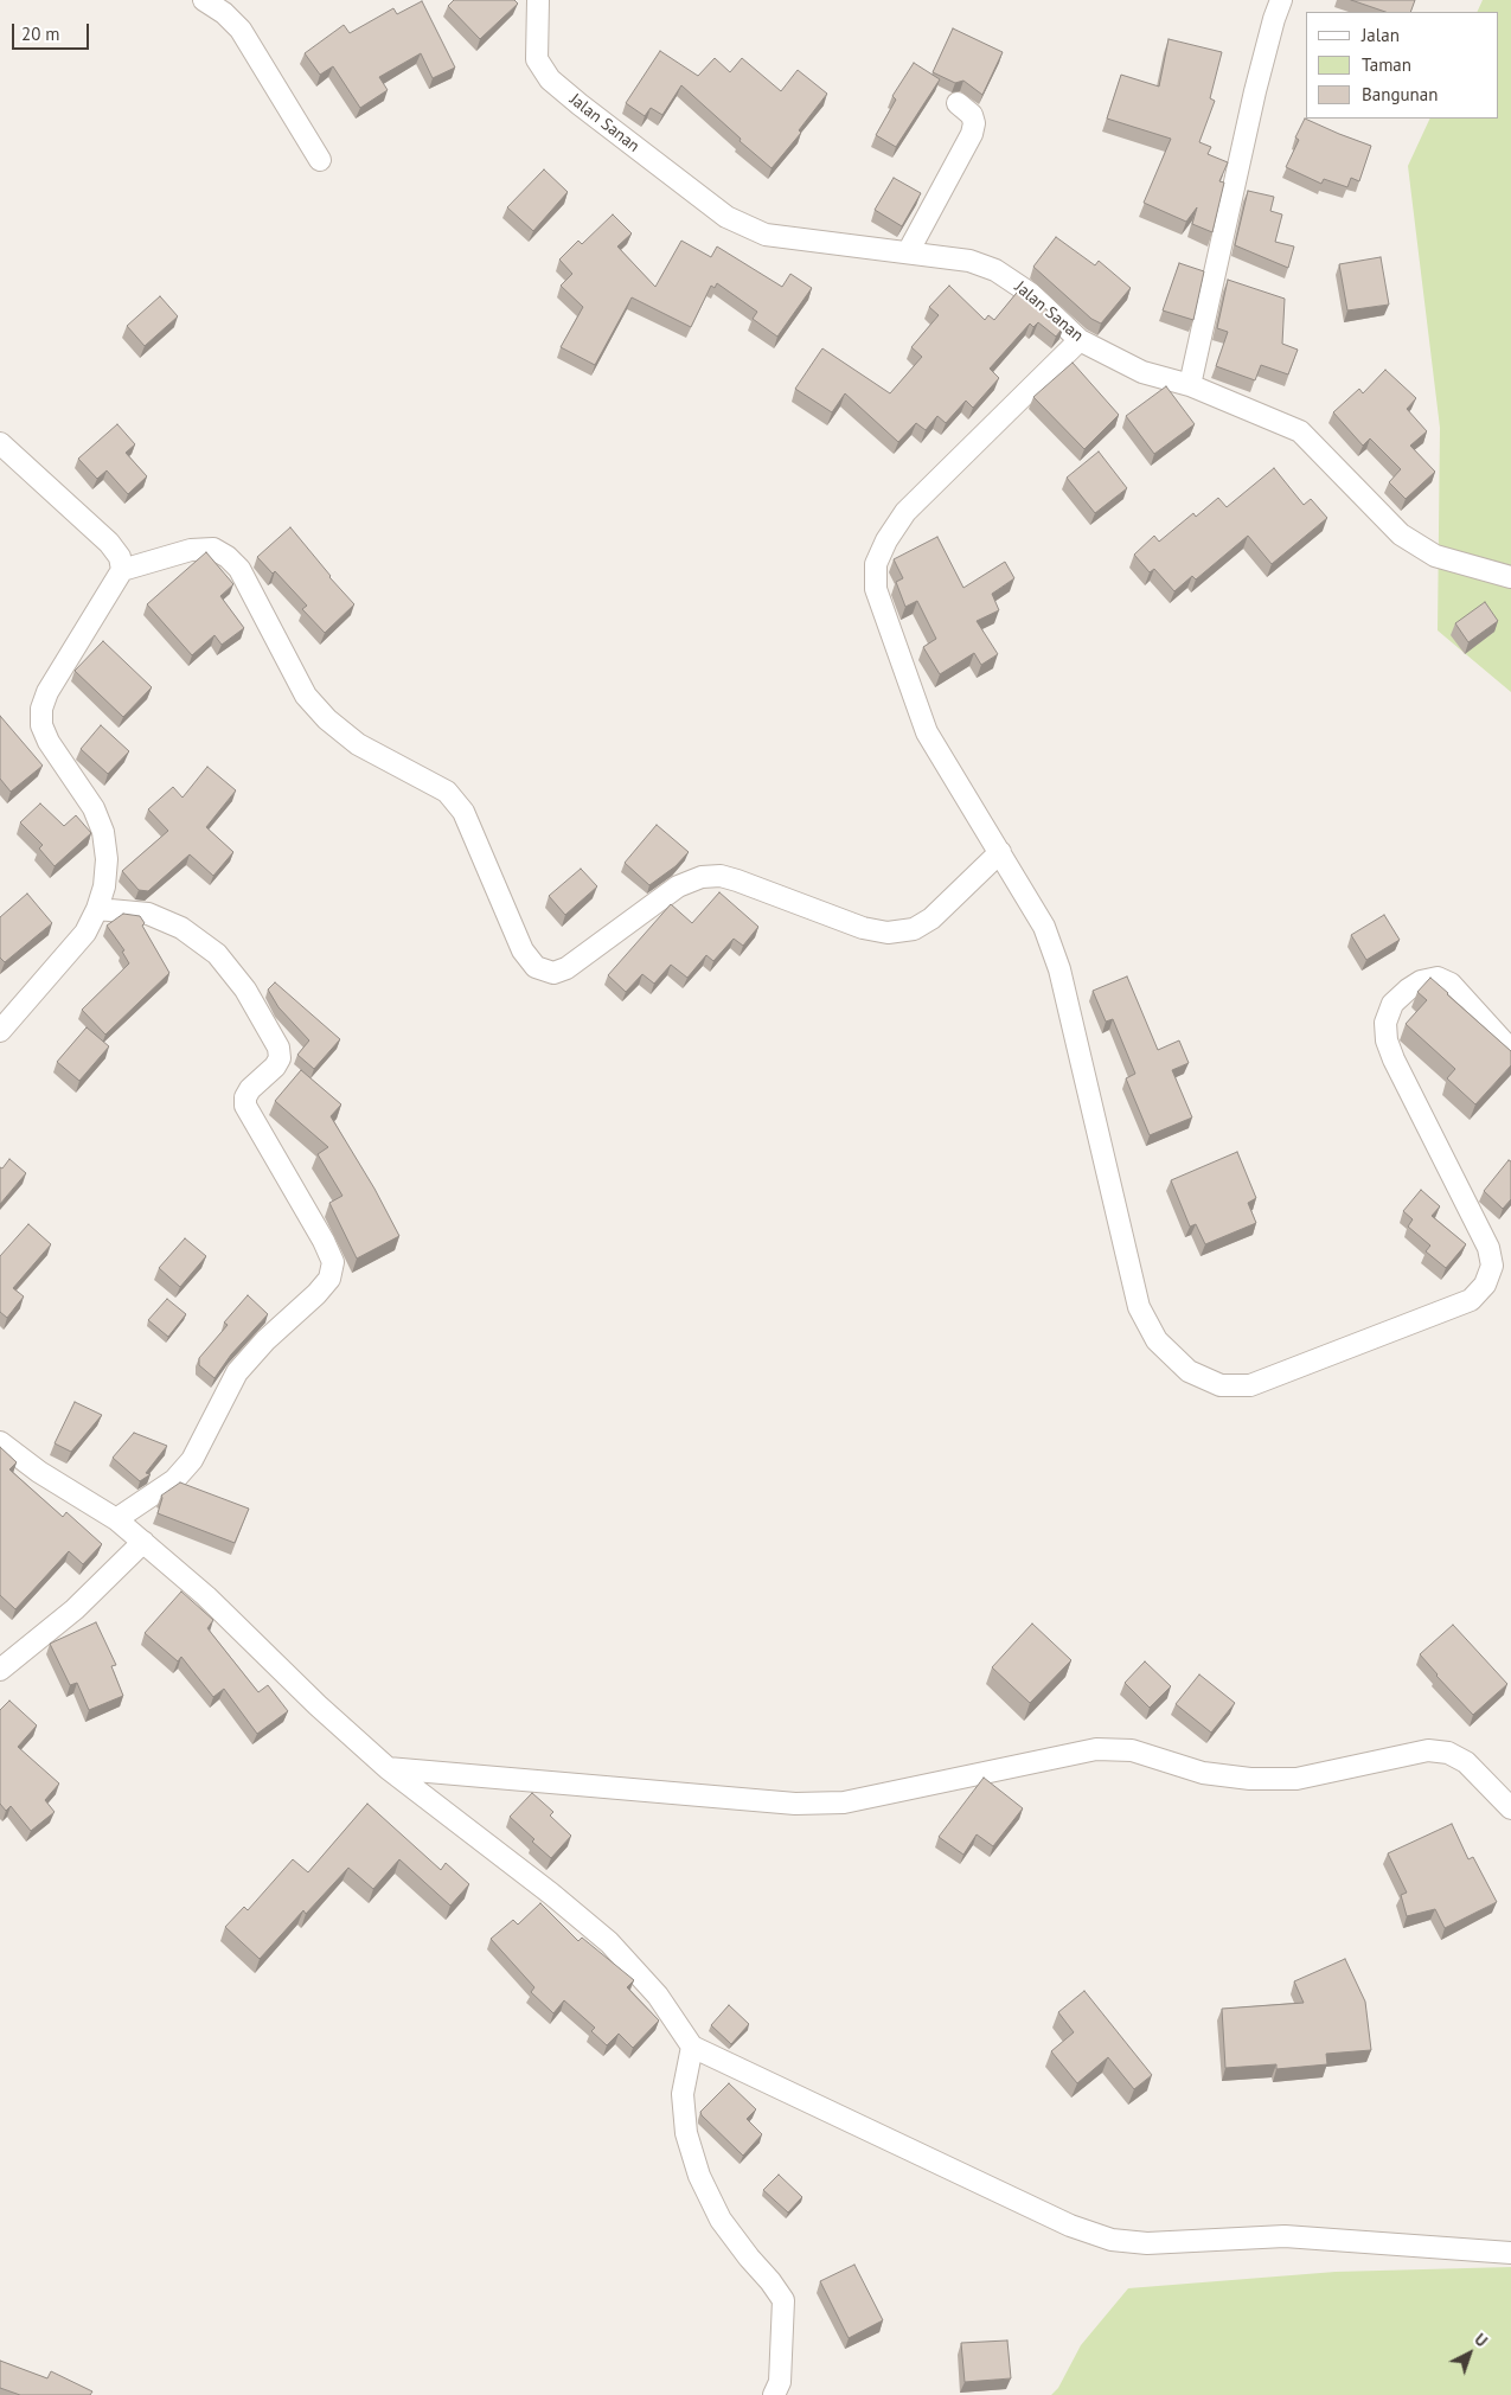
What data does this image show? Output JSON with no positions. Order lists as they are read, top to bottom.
{
  "streets": {
    "street": ["Jalan Sanan"]
  },
  "legend": ["Jalan", "Taman", "Bangunan"],
  "scale_bar": "20 m",
  "north": "top right"
}
